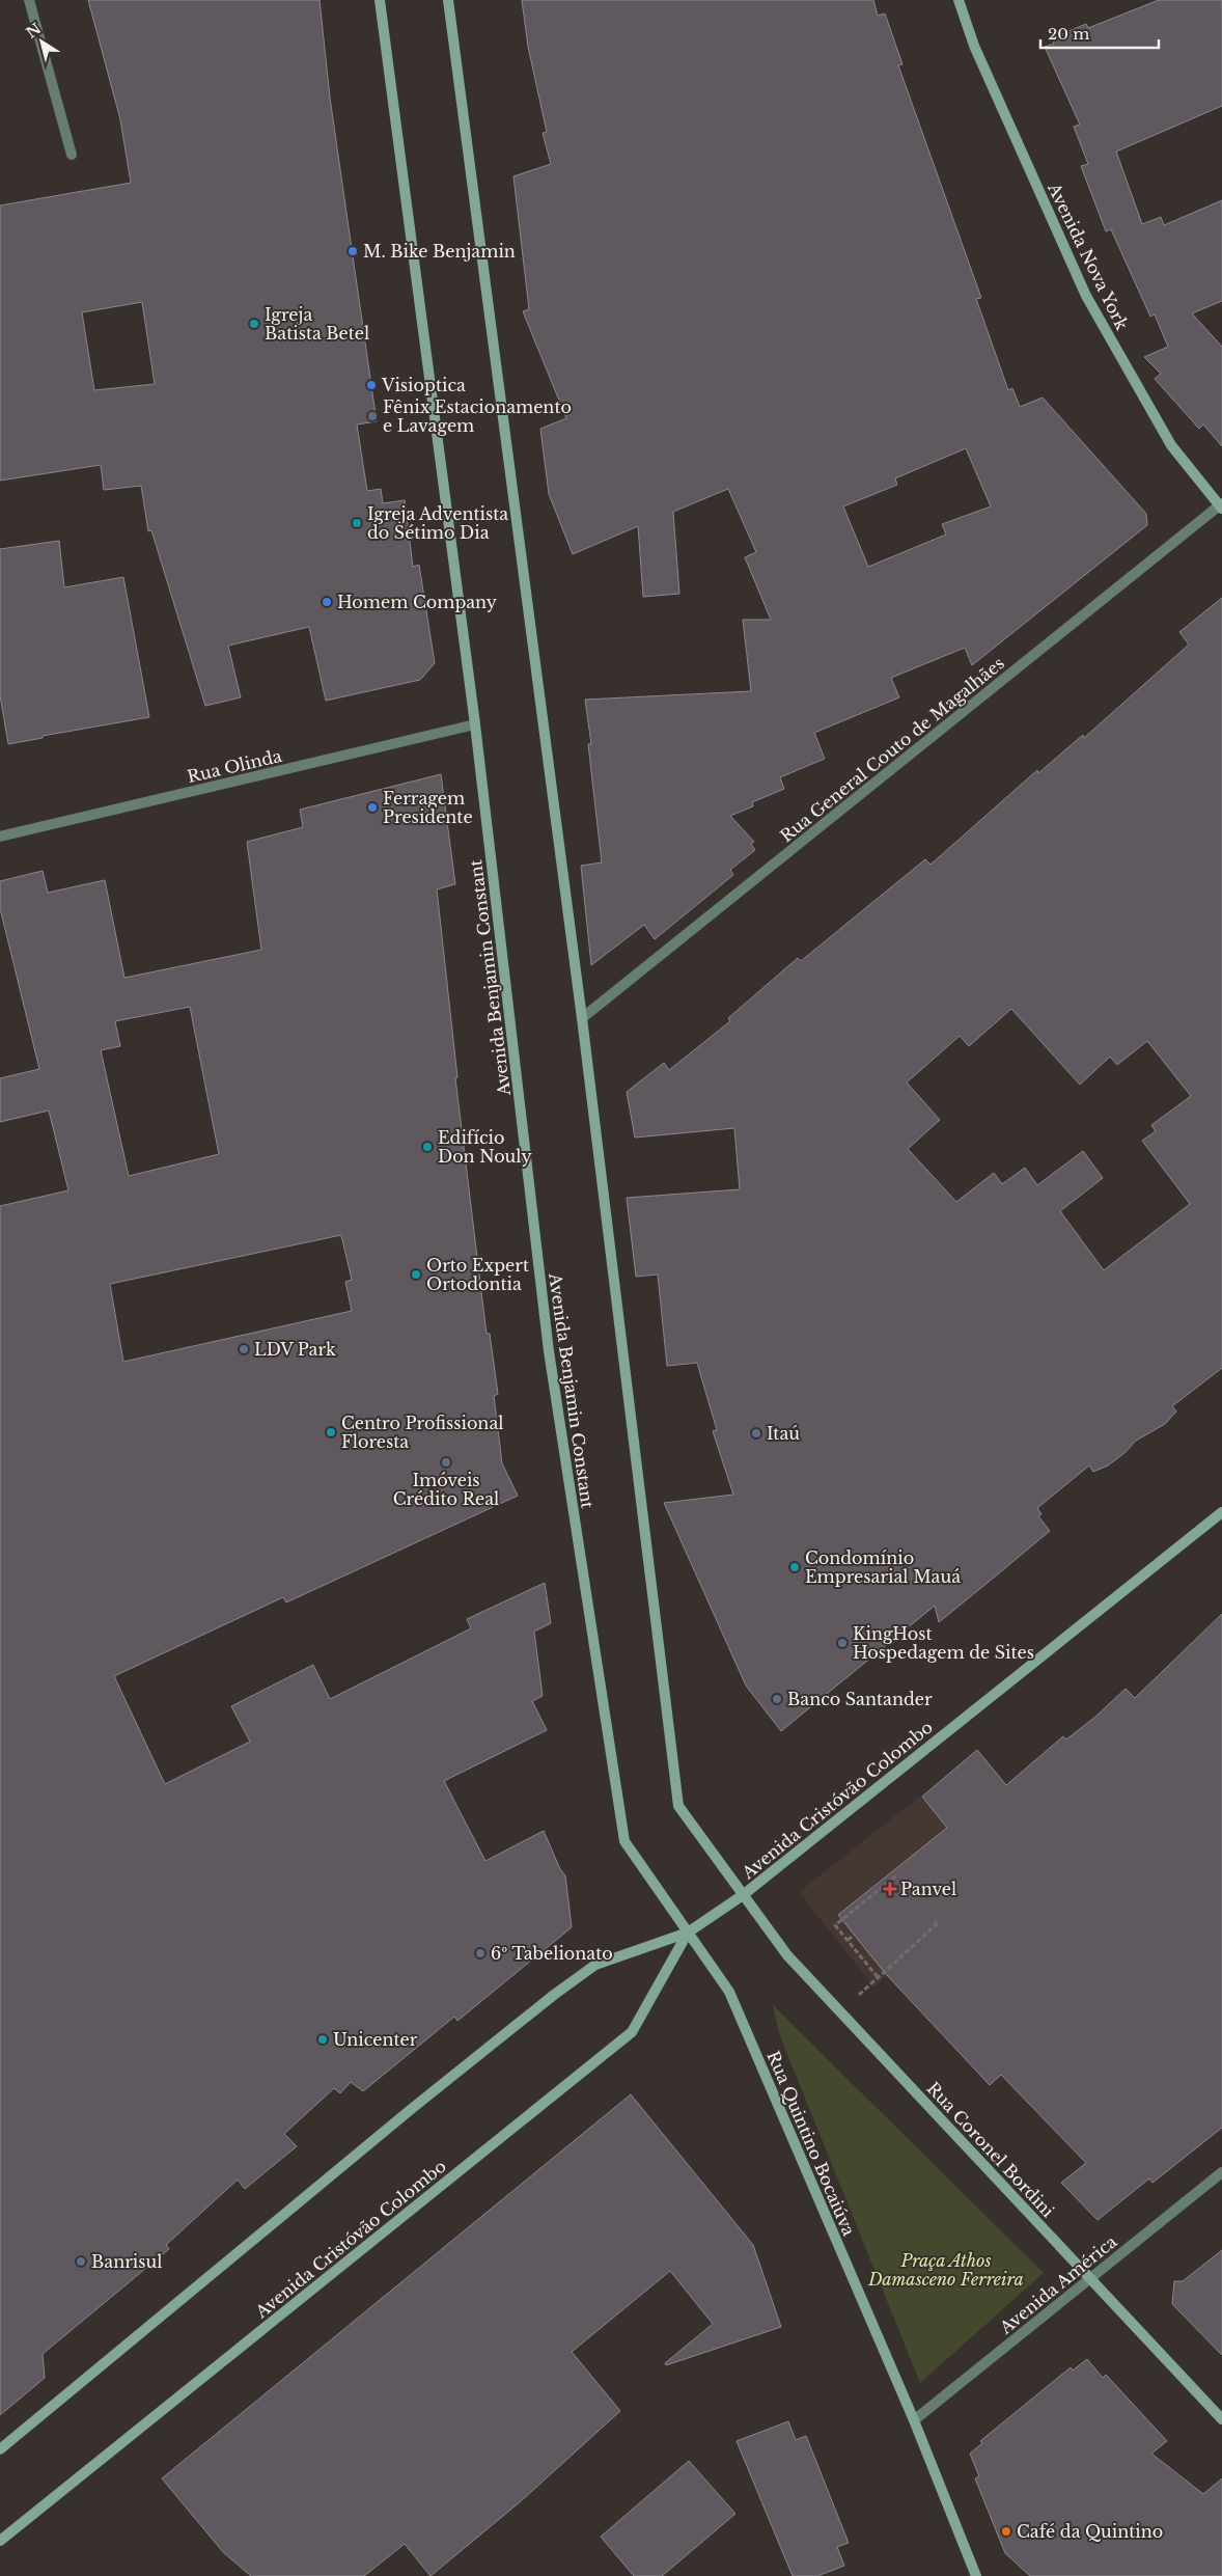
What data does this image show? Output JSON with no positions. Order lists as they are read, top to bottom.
{
  "streets": {
    "main road": [
      "Avenida Nova York",
      "Avenida Benjamin Constant",
      "Avenida Cristóvão Colombo",
      "Rua Quintino Bocaiúva",
      "Rua Coronel Bordini"
    ],
    "street": ["Rua General Couto de Magalhães", "Rua Olinda", "Avenida América"]
  },
  "crossings": [
    ["Avenida Nova York", "Rua General Couto de Magalhães"],
    ["Rua Olinda", "Avenida Benjamin Constant"],
    ["Avenida Benjamin Constant", "Avenida Cristóvão Colombo"],
    ["Avenida Benjamin Constant", "Rua Quintino Bocaiúva"],
    ["Avenida Cristóvão Colombo", "Rua Quintino Bocaiúva"],
    ["Avenida Cristóvão Colombo", "Rua Coronel Bordini"],
    ["Rua Quintino Bocaiúva", "Avenida América"],
    ["Rua Coronel Bordini", "Avenida América"]
  ],
  "parks": ["Praça Athos Damasceno Ferreira"],
  "places": {
    "other": [
      "M. Bike Benjamin",
      "Igreja Batista Betel",
      "Visioptica",
      "Fênix Estacionamento e Lavagem",
      "Igreja Adventista do Sétimo Dia",
      "Homem Company",
      "Ferragem Presidente",
      "Edifício Don Nouly",
      "Orto Expert Ortodontia",
      "LDV Park",
      "Centro Profissional Floresta",
      "Itaú",
      "Imóveis Crédito Real",
      "Condomínio Empresarial Mauá",
      "KingHost Hospedagem de Sites",
      "Banco Santander",
      "6º Tabelionato",
      "Unicenter",
      "Banrisul",
      "Café da Quintino"
    ],
    "health": ["Panvel"]
  },
  "scale_bar": "20 m",
  "north": "top left"
}
